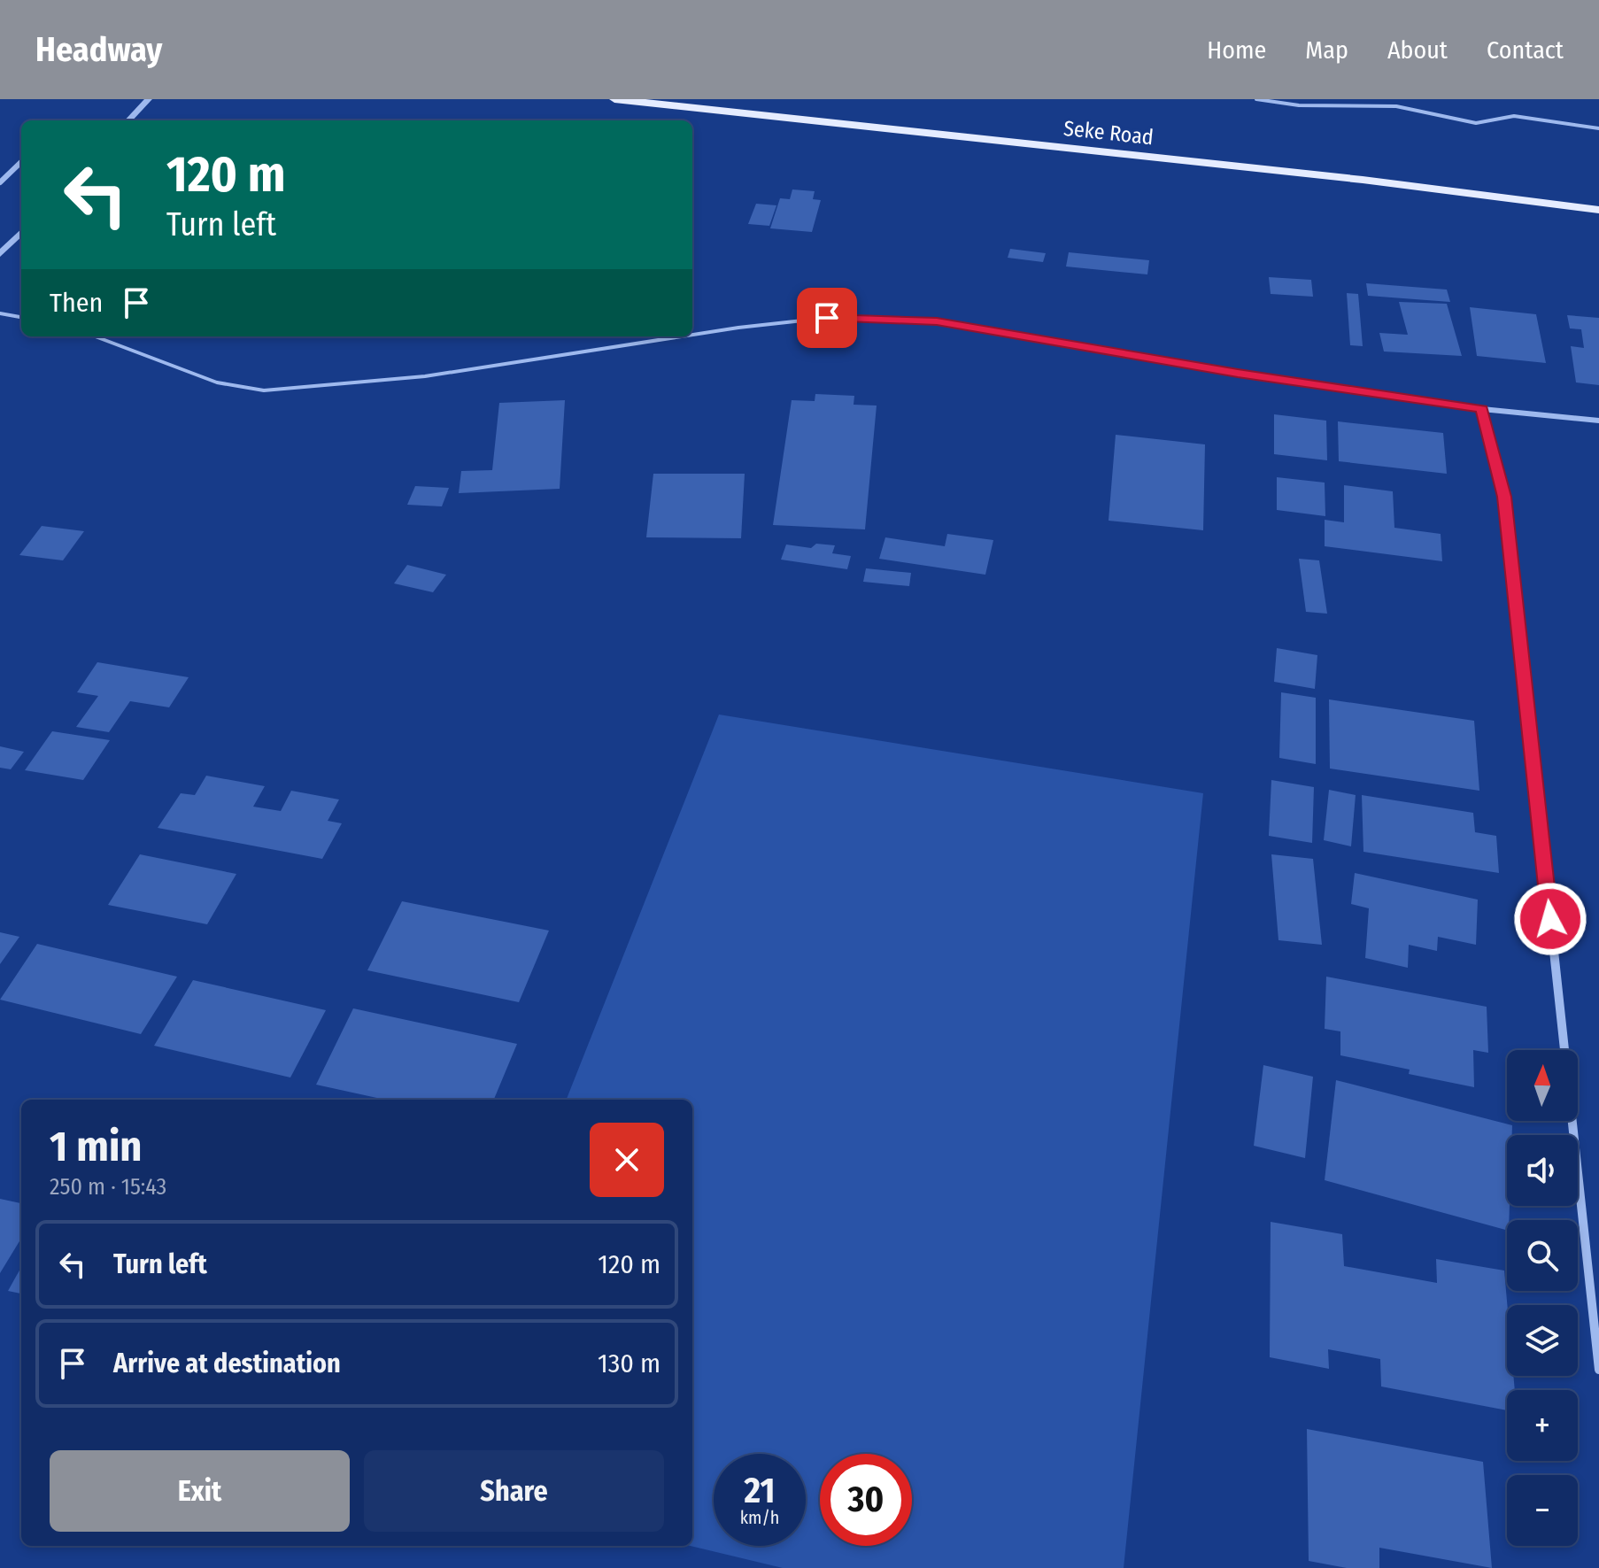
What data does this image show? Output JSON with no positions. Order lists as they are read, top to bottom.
{
  "streets": {
    "main road": ["Seke Road"]
  },
  "north": "top",
  "page": {
    "header": "Headway",
    "nav": [
      "Home",
      "Map",
      "About",
      "Contact"
    ],
    "turn": ["120 m", "Turn left"],
    "then": "Then",
    "map_buttons": ["+", "−"],
    "heading": ["1 min", "250 m · 15:43"],
    "list": [
      {
        "name": "Turn left",
        "value": "120 m"
      },
      {
        "name": "Arrive at destination",
        "value": "130 m"
      }
    ],
    "buttons": ["Exit", "Share"],
    "speed": "21 km/h",
    "limit": "30"
  }
}
